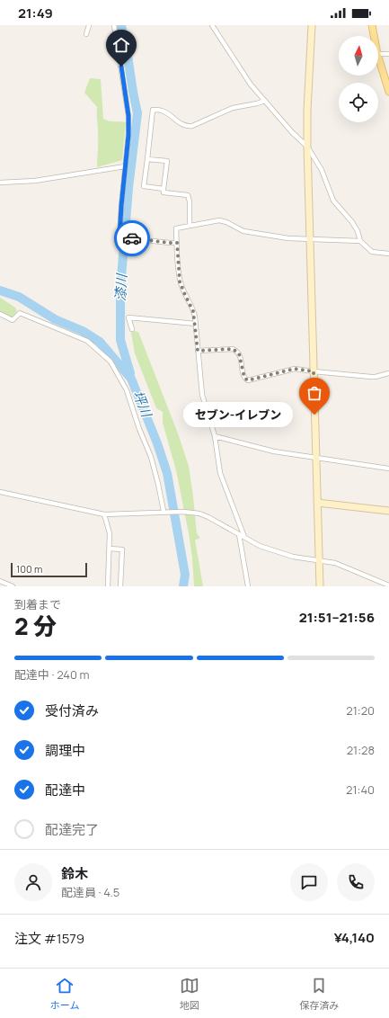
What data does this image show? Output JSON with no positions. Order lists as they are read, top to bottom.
{
  "water": ["漆川", "坪川"],
  "places": ["セブン-イレブン"],
  "scale_bar": "100 m",
  "north": "top",
  "page": {
    "status": "21:49",
    "bubble": "セブン-イレブン",
    "scale": "100 m",
    "heading": ["2 分", "到着まで", "21:51–21:56"],
    "panel": [
      "鈴木",
      "配達員 · 4.5",
      "注文 #1579",
      "¥4,140"
    ],
    "bar": "配達中 · 240 m",
    "list": [
      ["受付済み", "21:20"],
      ["調理中", "21:28"],
      ["配達中", "21:40"],
      "配達完了"
    ],
    "tabs": ["ホーム", "地図", "保存済み"]
  }
}
